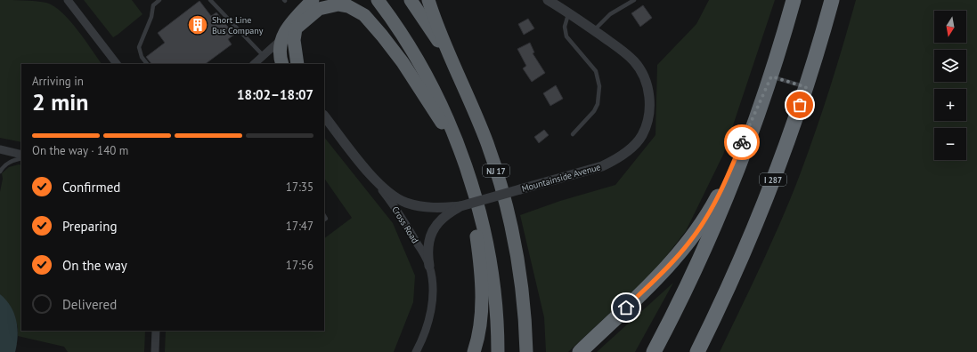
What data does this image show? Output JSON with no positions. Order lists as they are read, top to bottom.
{
  "streets": {
    "highway": ["NJ 17", "I 287"],
    "street": ["Mountainside Avenue", "Cross Road"]
  },
  "crossings": [
    ["Mountainside Avenue", "Cross Road"]
  ],
  "places": {
    "building": ["Short Line Bus Company"]
  },
  "north": "bottom",
  "page": {
    "map_buttons": ["+", "−"],
    "heading": ["2 min", "Arriving in", "18:02–18:07"],
    "bar": "On the way · 140 m",
    "list": [
      ["Confirmed", "17:35"],
      ["Preparing", "17:47"],
      ["On the way", "17:56"],
      "Delivered"
    ]
  }
}
